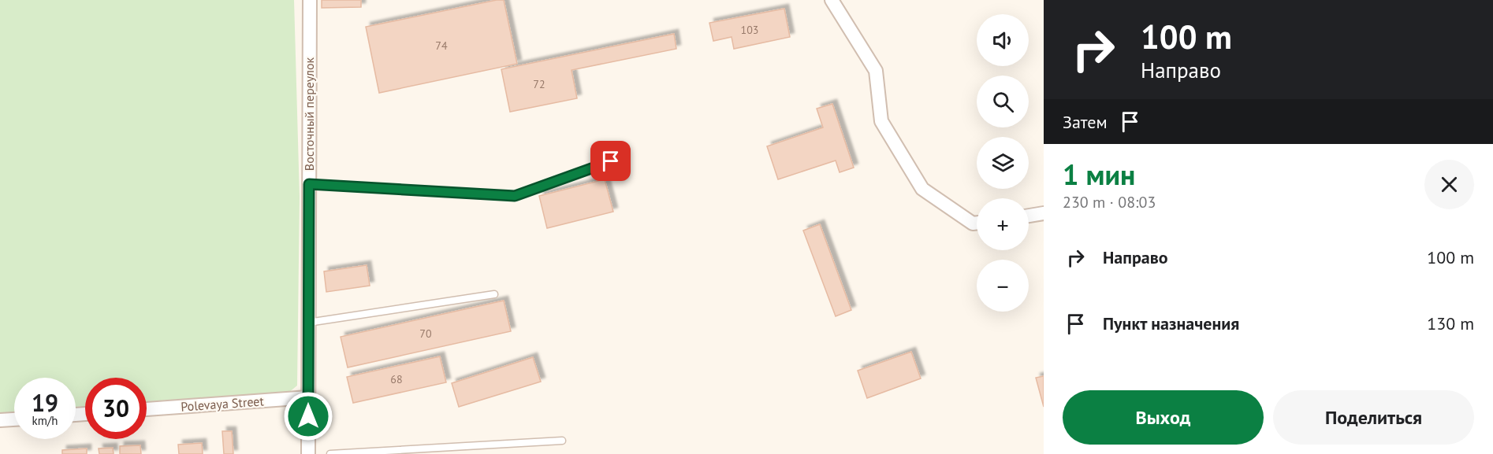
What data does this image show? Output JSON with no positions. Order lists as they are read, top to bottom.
{
  "streets": {
    "street": ["Восточный переулок", "Polevaya Street"]
  },
  "crossings": [
    ["Восточный переулок", "Polevaya Street"]
  ],
  "house_numbers": [
    "103",
    "74",
    "72",
    "70",
    "68"
  ],
  "page": {
    "turn": ["100 m", "Направо"],
    "map_buttons": ["+", "−"],
    "then": "Затем",
    "heading": ["1 мин", "230 m · 08:03"],
    "list": [
      {
        "name": "Направо",
        "value": "100 m"
      },
      {
        "name": "Пункт назначения",
        "value": "130 m"
      }
    ],
    "speed": "19 km/h",
    "limit": "30",
    "buttons": ["Выход", "Поделиться"]
  }
}
